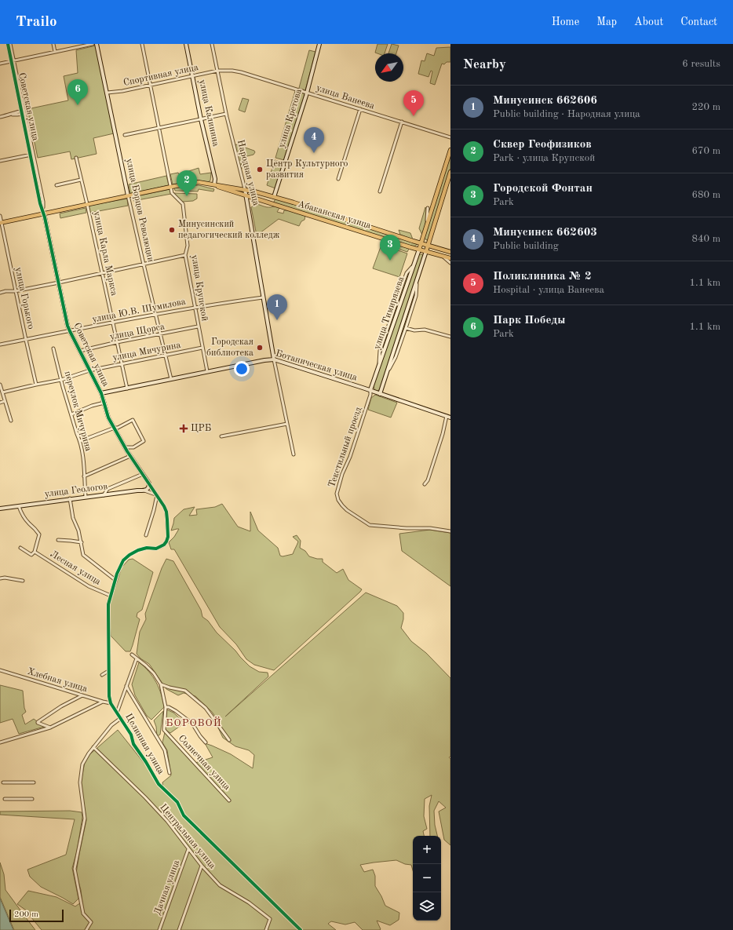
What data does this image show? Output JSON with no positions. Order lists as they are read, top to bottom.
{
  "streets": {
    "main road": ["Абаканская улица", "улица Тимирязева"],
    "street": [
      "Спортивная улица",
      "улица Ванеева",
      "Советская улица",
      "улица Калинина",
      "улица Кретова",
      "Народная улица",
      "улица Борцов Революции",
      "улица Карла Маркса",
      "улица Крупской",
      "улица Горького",
      "улица Ю.В. Шумилова",
      "улица Щорса",
      "улица Мичурина",
      "Ботаническая улица",
      "переулок Мичурина",
      "Текстильный проезд",
      "улица Геологов",
      "Лесная улица",
      "Хлебная улица",
      "Целинная улица",
      "Солнечная улица",
      "Центральная улица",
      "Дачная улица"
    ]
  },
  "crossings": [
    ["Спортивная улица", "улица Ванеева"],
    ["Спортивная улица", "улица Калинина"],
    ["Спортивная улица", "Народная улица"],
    ["Спортивная улица", "улица Борцов Революции"],
    ["Спортивная улица", "улица Крупской"],
    ["улица Ванеева", "улица Кретова"],
    ["улица Ванеева", "Народная улица"],
    ["Советская улица", "Абаканская улица"],
    ["Советская улица", "улица Ю.В. Шумилова"],
    ["Советская улица", "улица Щорса"],
    ["Советская улица", "улица Мичурина"],
    ["Советская улица", "Ботаническая улица"],
    ["Советская улица", "Целинная улица"],
    ["улица Калинина", "Абаканская улица"],
    ["улица Кретова", "Абаканская улица"],
    ["Народная улица", "Абаканская улица"],
    ["Народная улица", "улица Ю.В. Шумилова"],
    ["Народная улица", "Ботаническая улица"],
    ["улица Борцов Революции", "Абаканская улица"],
    ["улица Борцов Революции", "улица Ю.В. Шумилова"],
    ["улица Борцов Революции", "улица Щорса"],
    ["улица Борцов Революции", "улица Мичурина"],
    ["улица Борцов Революции", "Ботаническая улица"],
    ["Абаканская улица", "улица Карла Маркса"],
    ["Абаканская улица", "улица Крупской"],
    ["Абаканская улица", "улица Горького"],
    ["Абаканская улица", "улица Тимирязева"],
    ["улица Карла Маркса", "улица Ю.В. Шумилова"],
    ["улица Карла Маркса", "улица Щорса"],
    ["улица Карла Маркса", "улица Мичурина"],
    ["улица Карла Маркса", "Ботаническая улица"],
    ["улица Крупской", "улица Ю.В. Шумилова"],
    ["улица Крупской", "улица Щорса"],
    ["улица Крупской", "улица Мичурина"],
    ["улица Крупской", "Ботаническая улица"],
    ["улица Горького", "улица Ю.В. Шумилова"],
    ["улица Горького", "улица Мичурина"],
    ["улица Тимирязева", "Ботаническая улица"],
    ["улица Тимирязева", "Текстильный проезд"],
    ["улица Мичурина", "переулок Мичурина"],
    ["Ботаническая улица", "Текстильный проезд"],
    ["переулок Мичурина", "улица Геологов"],
    ["Лесная улица", "Целинная улица"],
    ["Хлебная улица", "Целинная улица"],
    ["Центральная улица", "Дачная улица"]
  ],
  "districts": ["БОРОВОЙ"],
  "places": {
    "other": ["Центр Культурного развития", "Минусинский педагогический колледж", "Городская библиотека"],
    "health": ["ЦРБ"]
  },
  "scale_bar": "200 m",
  "north": "bottom left",
  "page": {
    "header": "Trailo",
    "nav": [
      "Home",
      "Map",
      "About",
      "Contact"
    ],
    "heading": ["Nearby", "6 results"],
    "pins": [
      "6",
      "5",
      "4",
      "2",
      "3",
      "1"
    ],
    "list": [
      {
        "mark": "1",
        "name": "Минусинск 662606",
        "note": "Public building · Народная улица",
        "value": "220 m"
      },
      {
        "mark": "2",
        "name": "Сквер Геофизиков",
        "note": "Park · улица Крупской",
        "value": "670 m"
      },
      {
        "mark": "3",
        "name": "Городской Фонтан",
        "note": "Park",
        "value": "680 m"
      },
      {
        "mark": "4",
        "name": "Минусинск 662603",
        "note": "Public building",
        "value": "840 m"
      },
      {
        "mark": "5",
        "name": "Поликлиника № 2",
        "note": "Hospital · улица Ванеева",
        "value": "1.1 km"
      },
      {
        "mark": "6",
        "name": "Парк Победы",
        "note": "Park",
        "value": "1.1 km"
      }
    ],
    "map_buttons": ["+", "−"],
    "scale": "200 m"
  }
}
